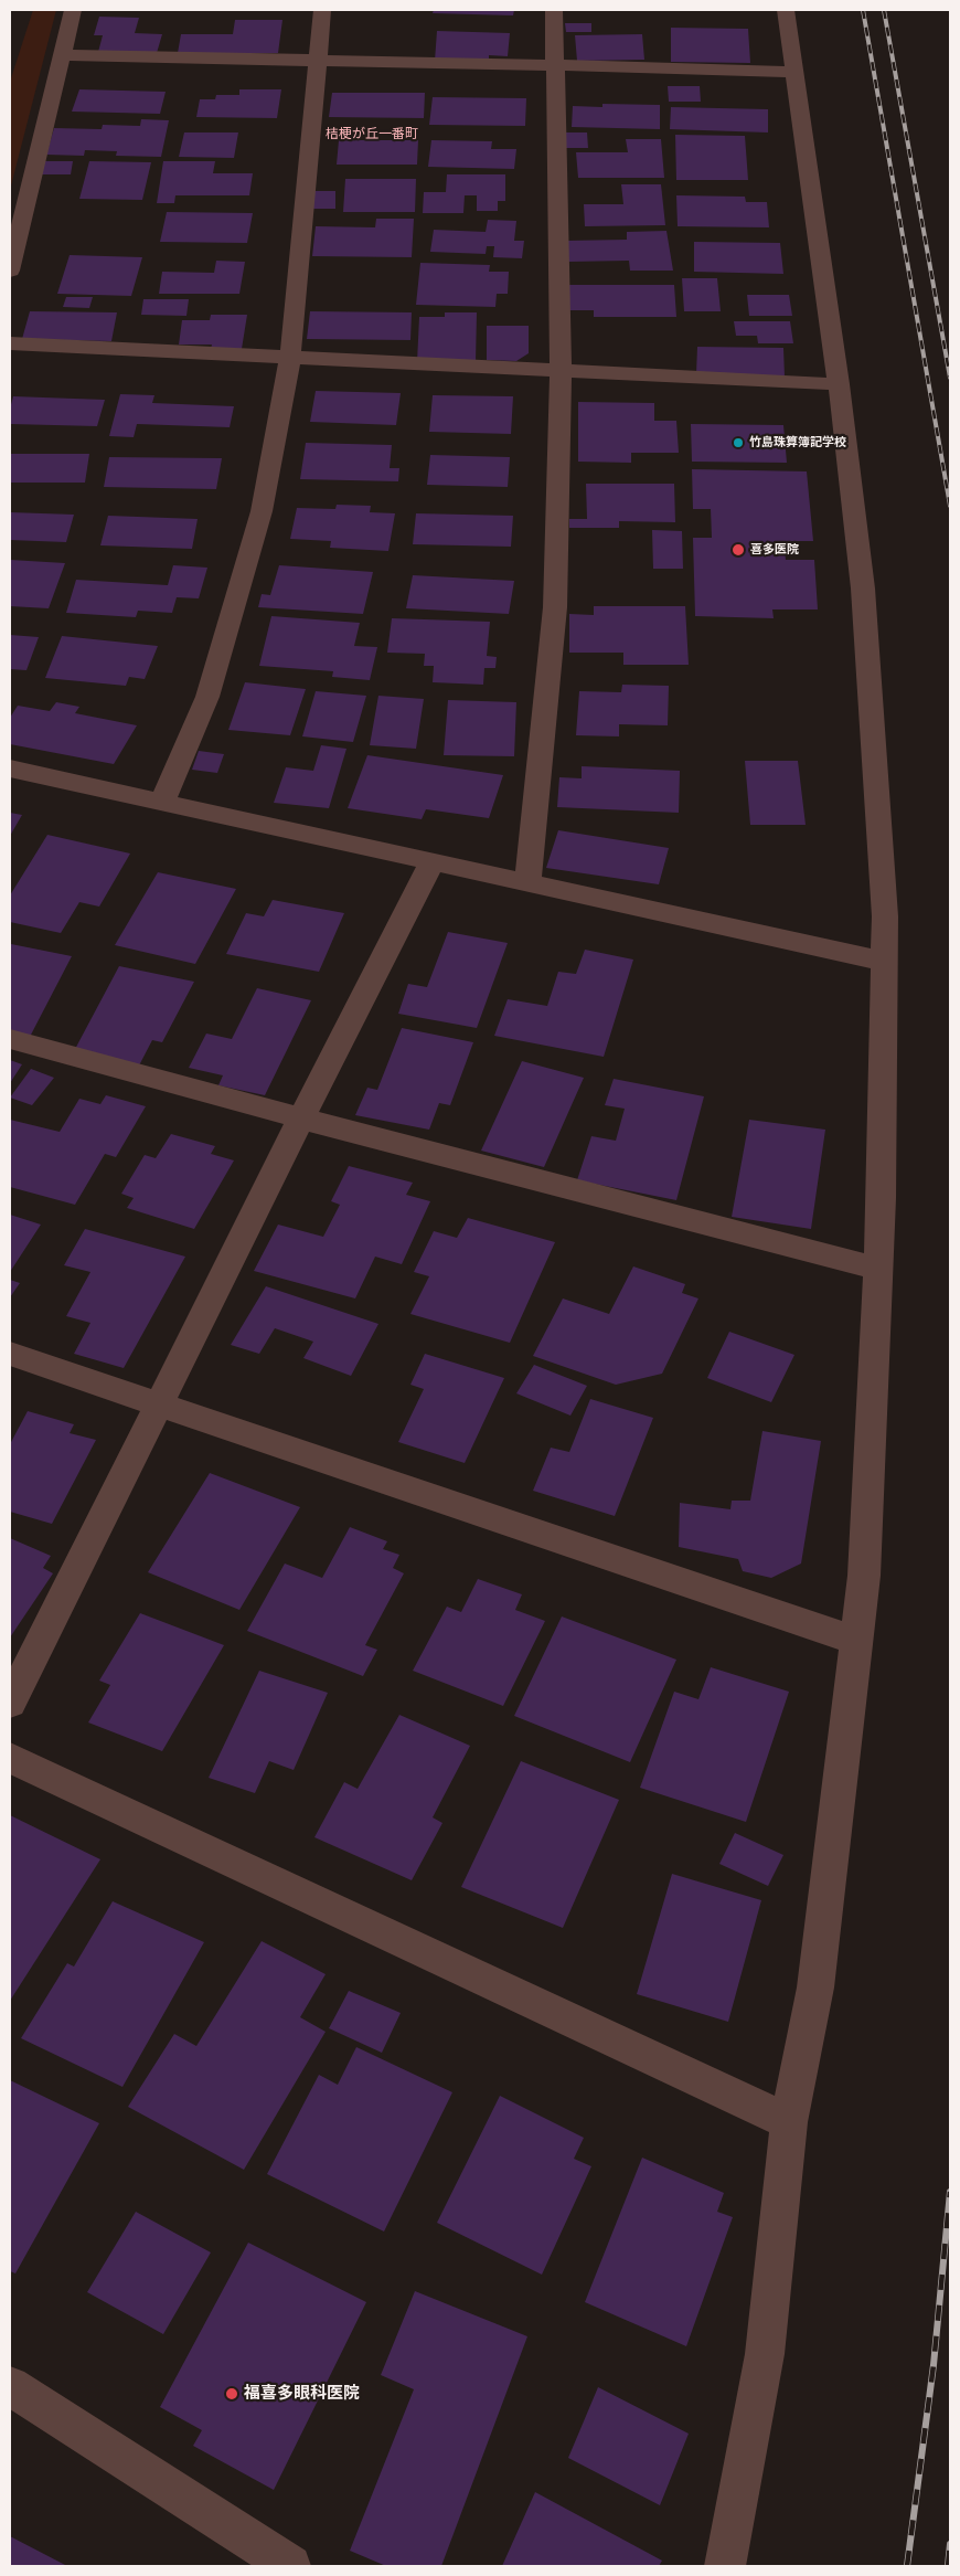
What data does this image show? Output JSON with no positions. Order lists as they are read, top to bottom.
{
  "districts": ["桔梗が丘一番町"],
  "places": ["竹島珠算簿記学校", "喜多医院", "福喜多眼科医院"]
}
